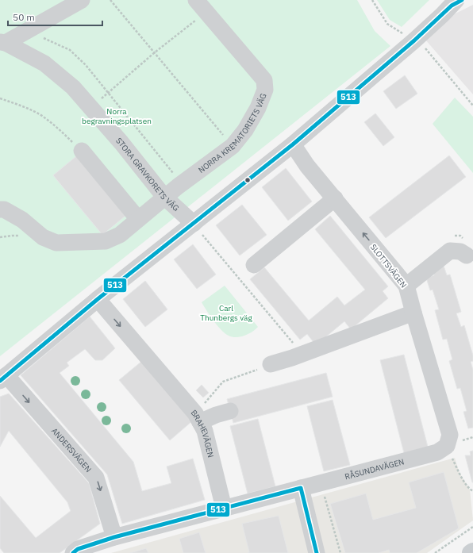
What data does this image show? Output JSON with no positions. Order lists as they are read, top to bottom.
{
  "streets": {
    "street": [
      "NORRA KREMATORIETS VÄG",
      "STORA GRAVKORETS VÄG",
      "SLOTTSVÄGEN",
      "BRAHEVÄGEN",
      "ANDERSVÄGEN",
      "RÅSUNDAVÄGEN"
    ]
  },
  "crossings": [
    ["NORRA KREMATORIETS VÄG", "STORA GRAVKORETS VÄG"],
    ["SLOTTSVÄGEN", "RÅSUNDAVÄGEN"],
    ["BRAHEVÄGEN", "RÅSUNDAVÄGEN"],
    ["ANDERSVÄGEN", "RÅSUNDAVÄGEN"]
  ],
  "one_way": ["BRAHEVÄGEN", "ANDERSVÄGEN"],
  "parks": ["Norra begravningsplatsen", "Carl Thunbergs väg"],
  "lines": ["transit line 513"],
  "scale_bar": "50 m"
}
